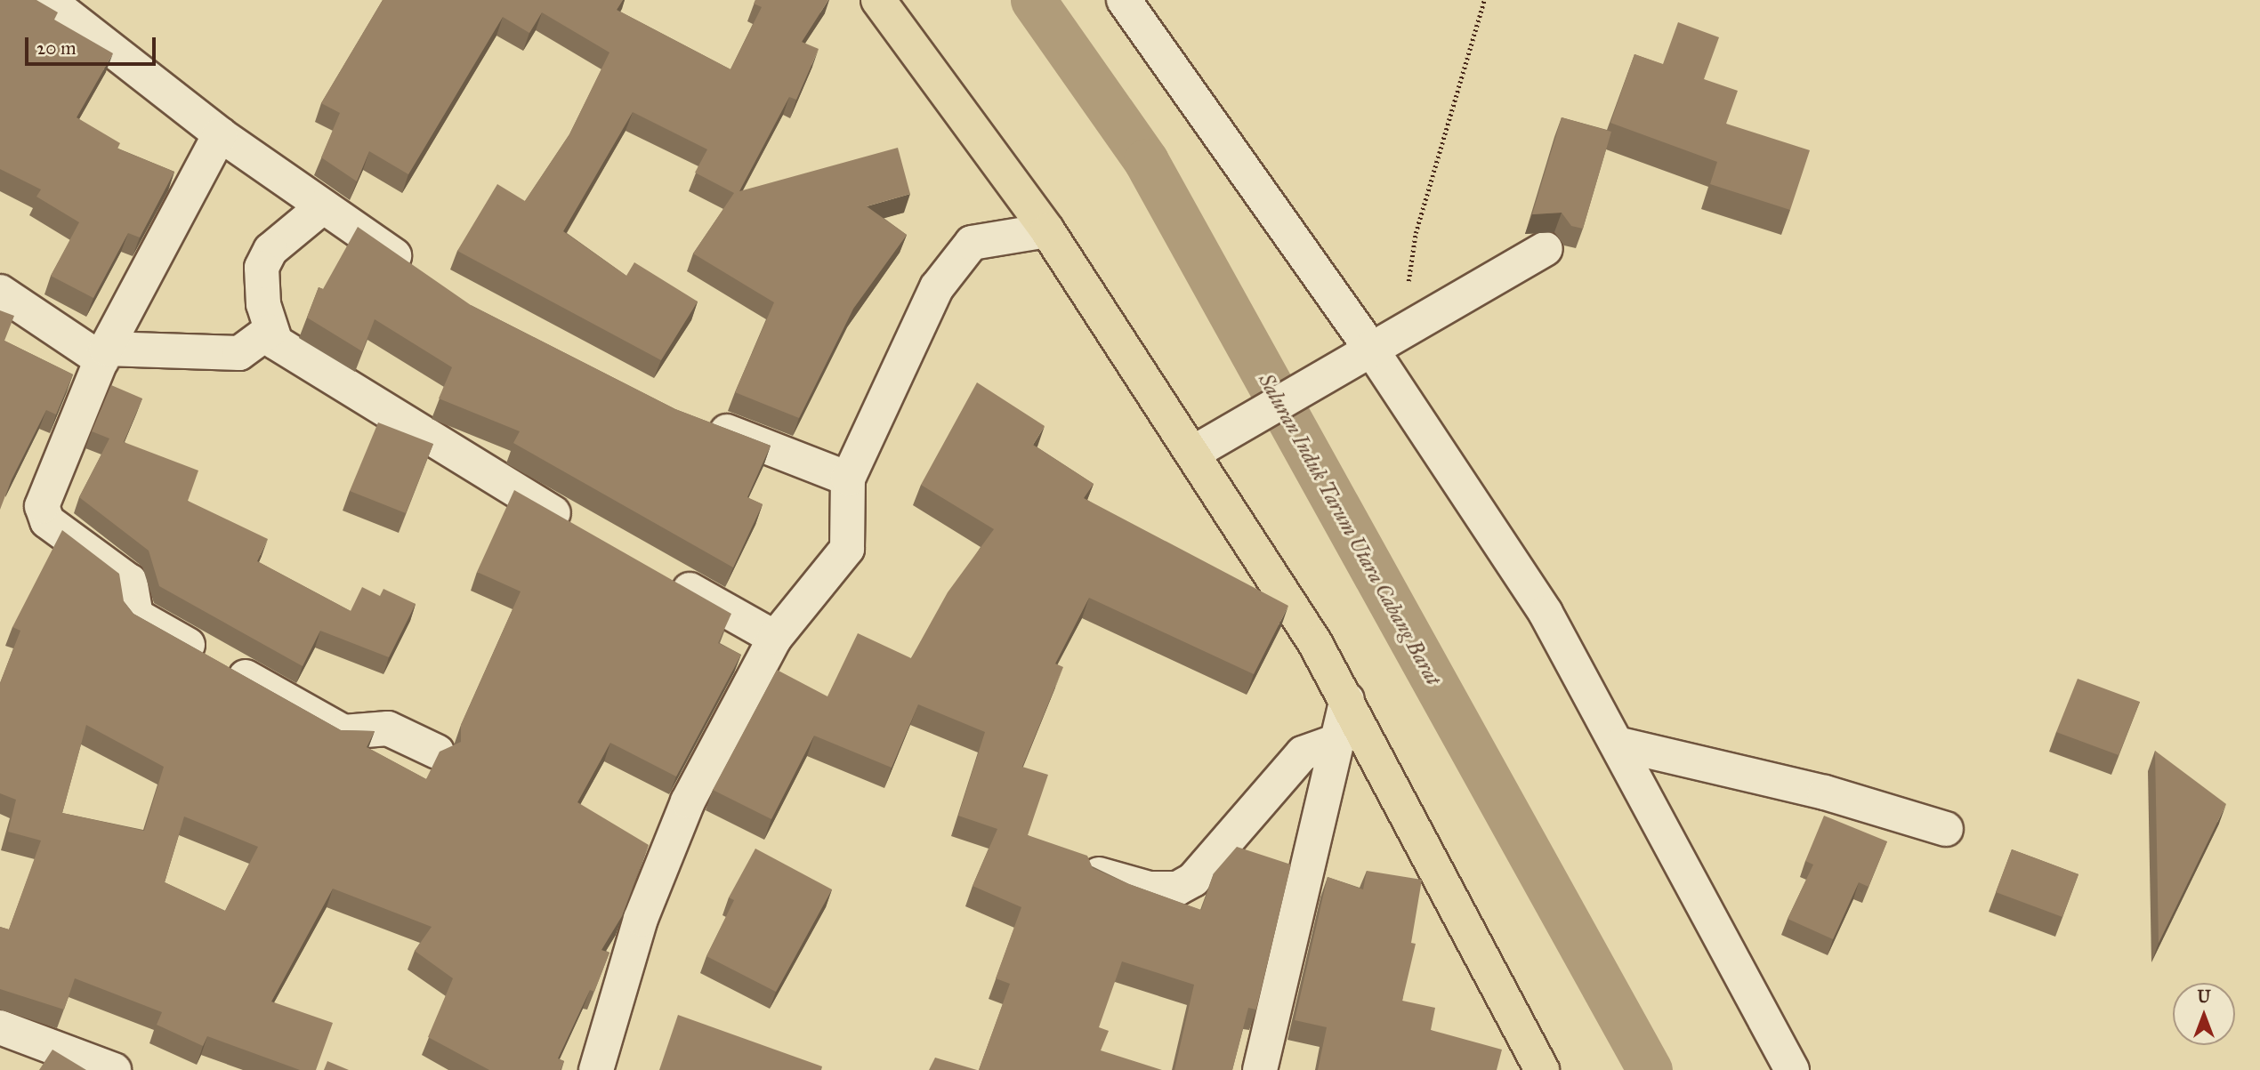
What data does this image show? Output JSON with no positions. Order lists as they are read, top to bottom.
{
  "water": ["Saluran Induk Tarum Utara Cabang Barat"],
  "scale_bar": "20 m",
  "north": "top"
}
